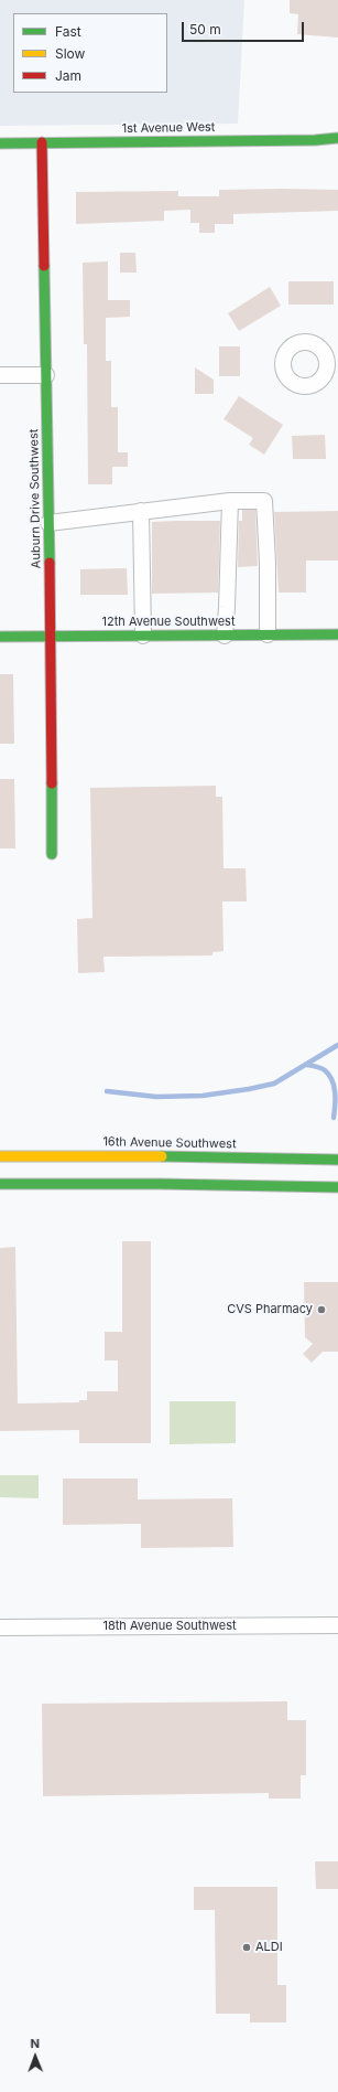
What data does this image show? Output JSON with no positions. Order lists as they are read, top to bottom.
{
  "streets": {
    "street": [
      "1st Avenue West",
      "Auburn Drive Southwest",
      "12th Avenue Southwest",
      "16th Avenue Southwest",
      "18th Avenue Southwest"
    ]
  },
  "crossings": [
    ["1st Avenue West", "Auburn Drive Southwest"],
    ["Auburn Drive Southwest", "12th Avenue Southwest"]
  ],
  "places": ["CVS Pharmacy", "ALDI"],
  "legend": ["Fast", "Slow", "Jam"],
  "scale_bar": "50 m",
  "north": "top"
}
